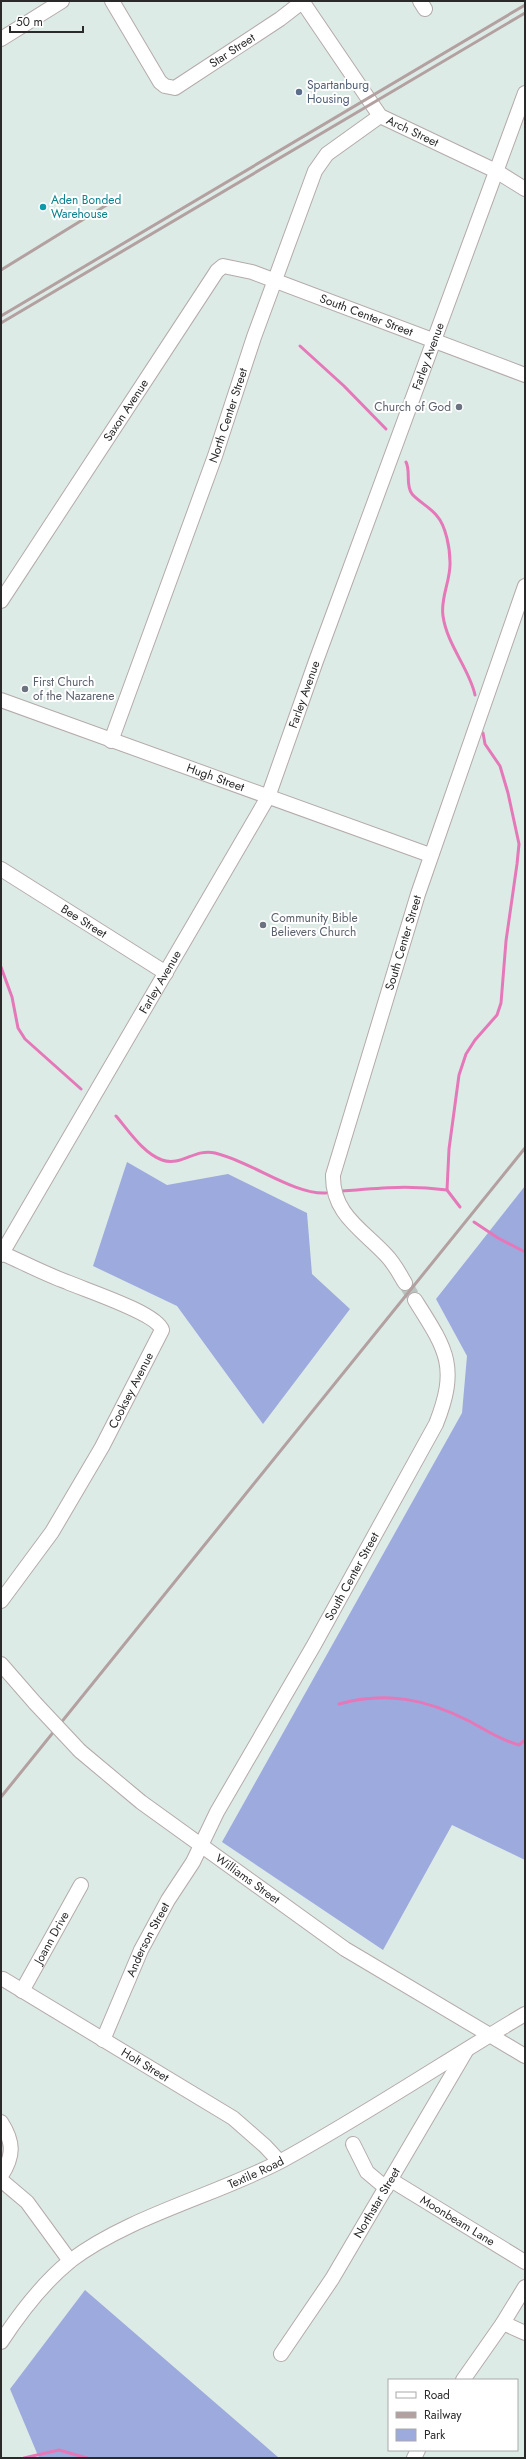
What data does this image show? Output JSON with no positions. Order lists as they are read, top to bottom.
{
  "streets": {
    "street": [
      "Star Street",
      "Arch Street",
      "South Center Street",
      "Farley Avenue",
      "Saxon Avenue",
      "North Center Street",
      "Hugh Street",
      "Bee Street",
      "Cooksey Avenue",
      "Williams Street",
      "Joann Drive",
      "Anderson Street",
      "Holt Street",
      "Textile Road",
      "Northstar Street",
      "Moonbeam Lane"
    ]
  },
  "crossings": [
    ["Star Street", "Arch Street"],
    ["Arch Street", "Farley Avenue"],
    ["Arch Street", "North Center Street"],
    ["South Center Street", "Farley Avenue"],
    ["South Center Street", "Saxon Avenue"],
    ["South Center Street", "North Center Street"],
    ["South Center Street", "Hugh Street"],
    ["South Center Street", "Williams Street"],
    ["South Center Street", "Anderson Street"],
    ["Farley Avenue", "Hugh Street"],
    ["Farley Avenue", "Bee Street"],
    ["Farley Avenue", "Cooksey Avenue"],
    ["Saxon Avenue", "North Center Street"],
    ["North Center Street", "Hugh Street"],
    ["Williams Street", "Anderson Street"],
    ["Williams Street", "Textile Road"],
    ["Joann Drive", "Holt Street"],
    ["Anderson Street", "Holt Street"],
    ["Holt Street", "Textile Road"],
    ["Textile Road", "Northstar Street"],
    ["Northstar Street", "Moonbeam Lane"]
  ],
  "places": [
    "Spartanburg Housing",
    "Aden Bonded Warehouse",
    "Church of God",
    "First Church of the Nazarene",
    "Community Bible Believers Church"
  ],
  "legend": ["Road", "Railway", "Park"],
  "scale_bar": "50 m"
}
